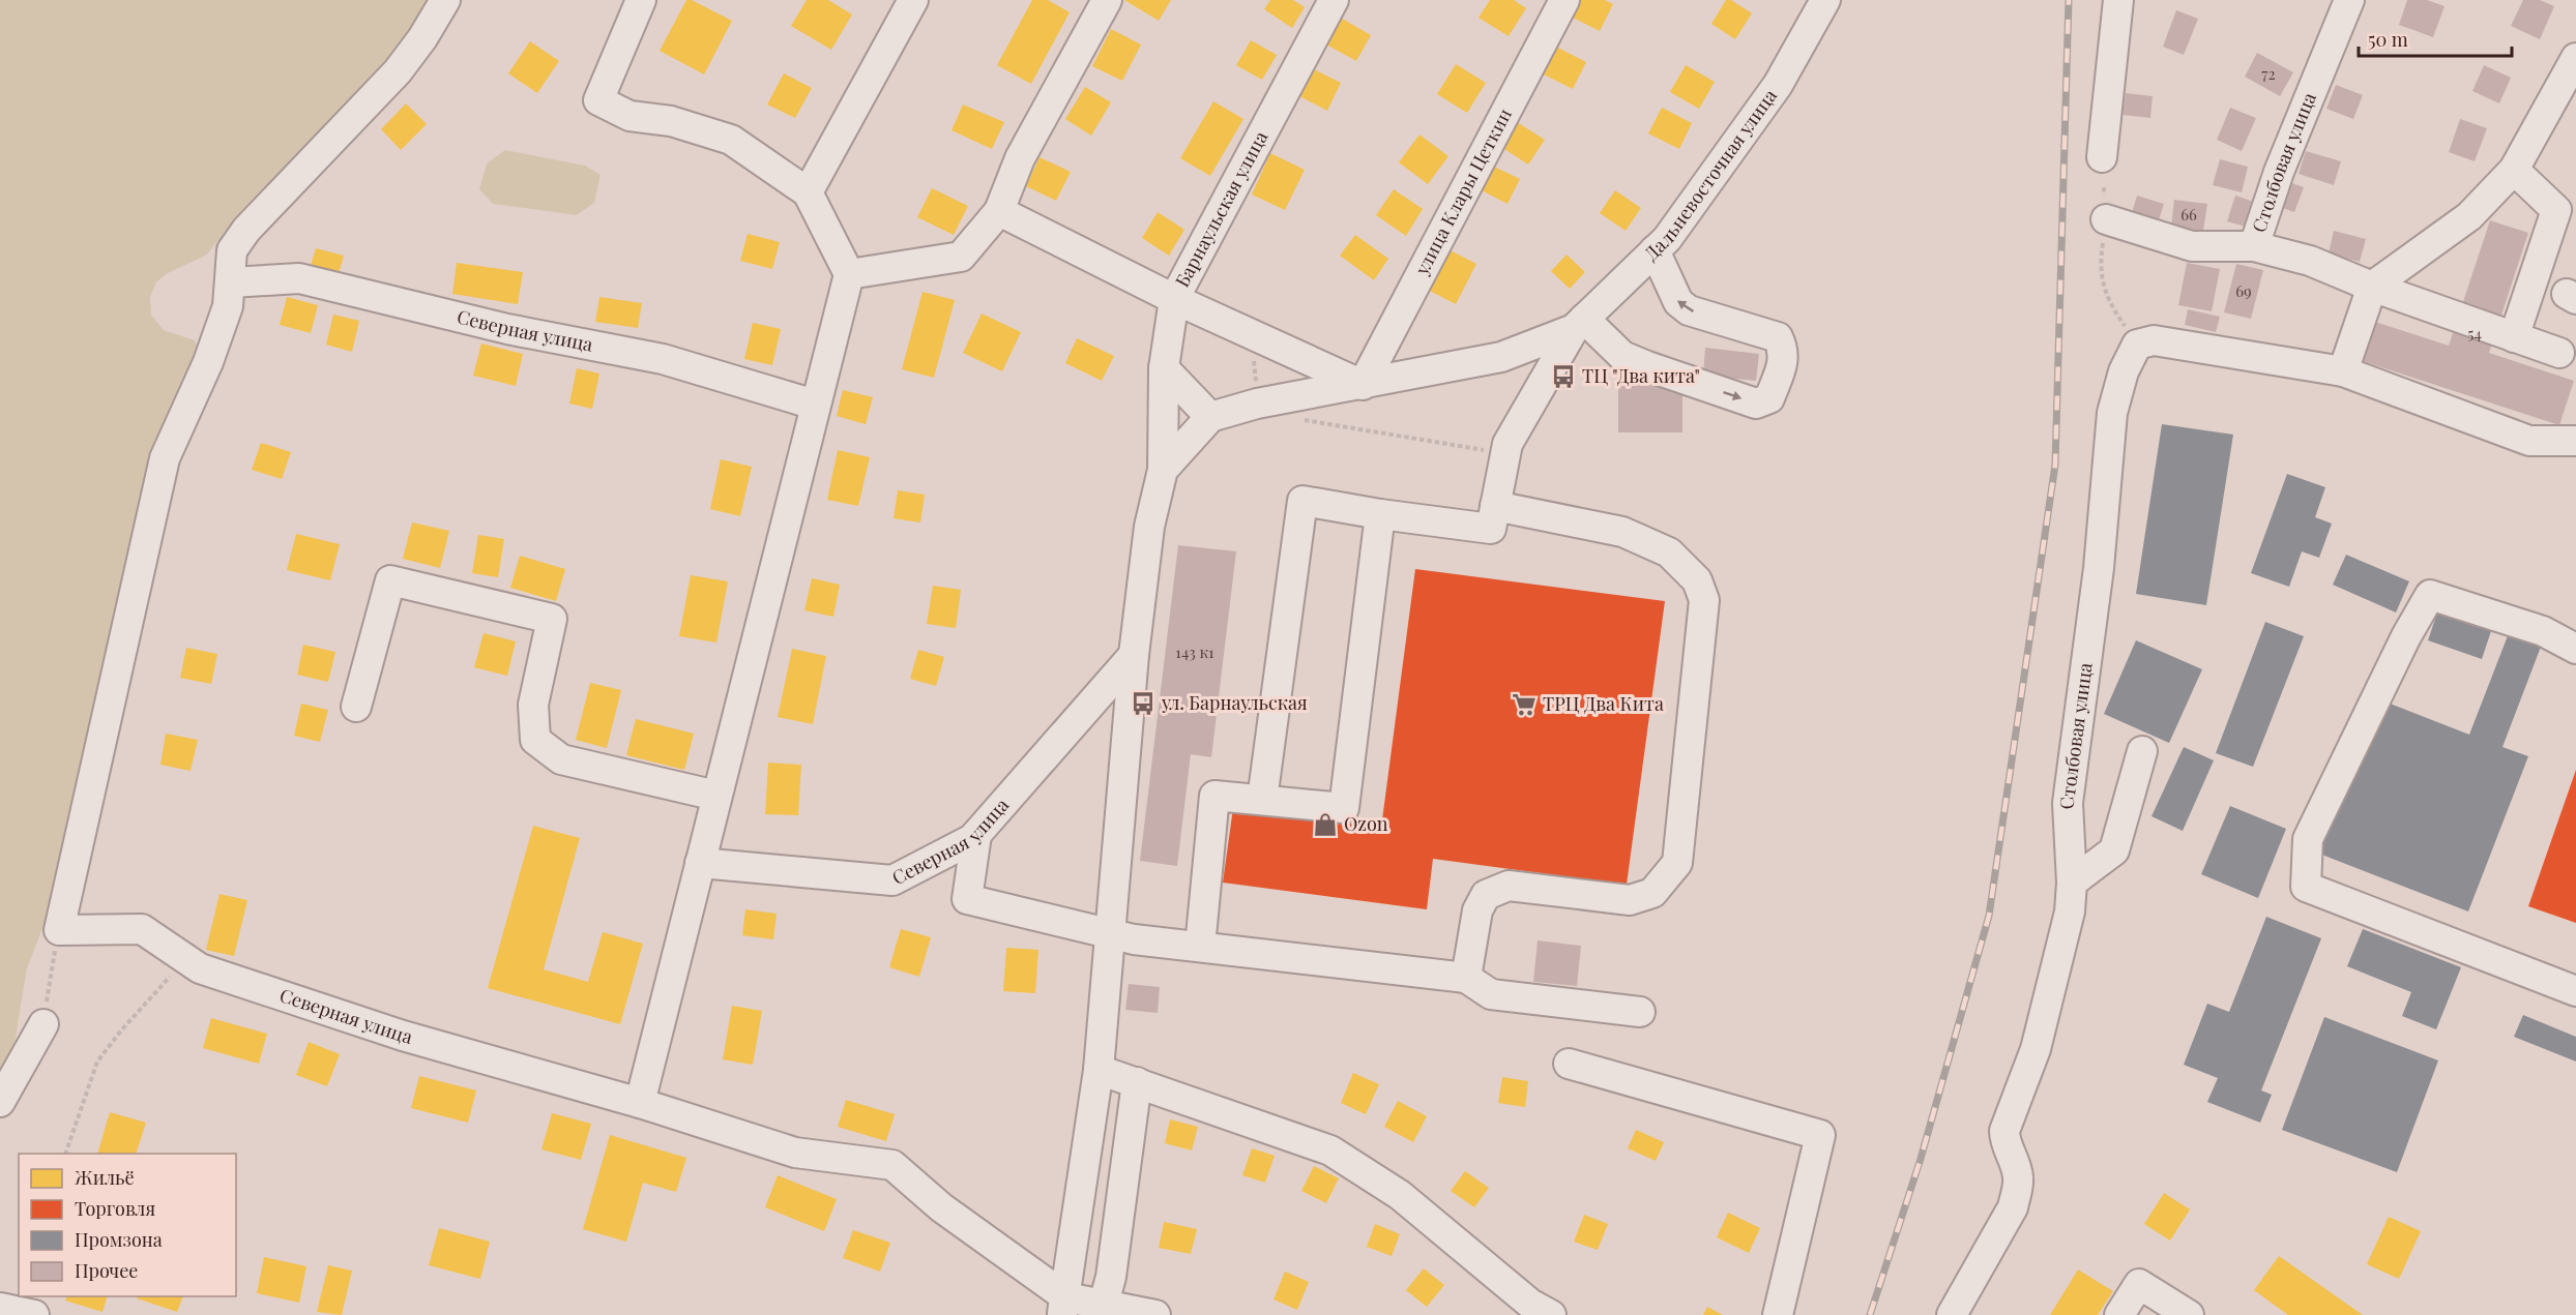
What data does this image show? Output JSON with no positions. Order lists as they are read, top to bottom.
{
  "streets": {
    "street": [
      "Столбовая улица",
      "Дальневосточная улица",
      "улица Клары Цеткин",
      "Барнаульская улица",
      "Северная улица"
    ]
  },
  "crossings": [
    ["Барнаульская улица", "Северная улица"]
  ],
  "places": {
    "bus stop": ["ТЦ \"Два кита\"", "ул. Барнаульская"],
    "supermarket": ["ТРЦ Два Кита"],
    "shop": ["Ozon"]
  },
  "house_numbers": [
    "72",
    "66",
    "69",
    "54",
    "143 к1"
  ],
  "legend": [
    "Жильё",
    "Торговля",
    "Промзона",
    "Прочее"
  ],
  "scale_bar": "50 m"
}
